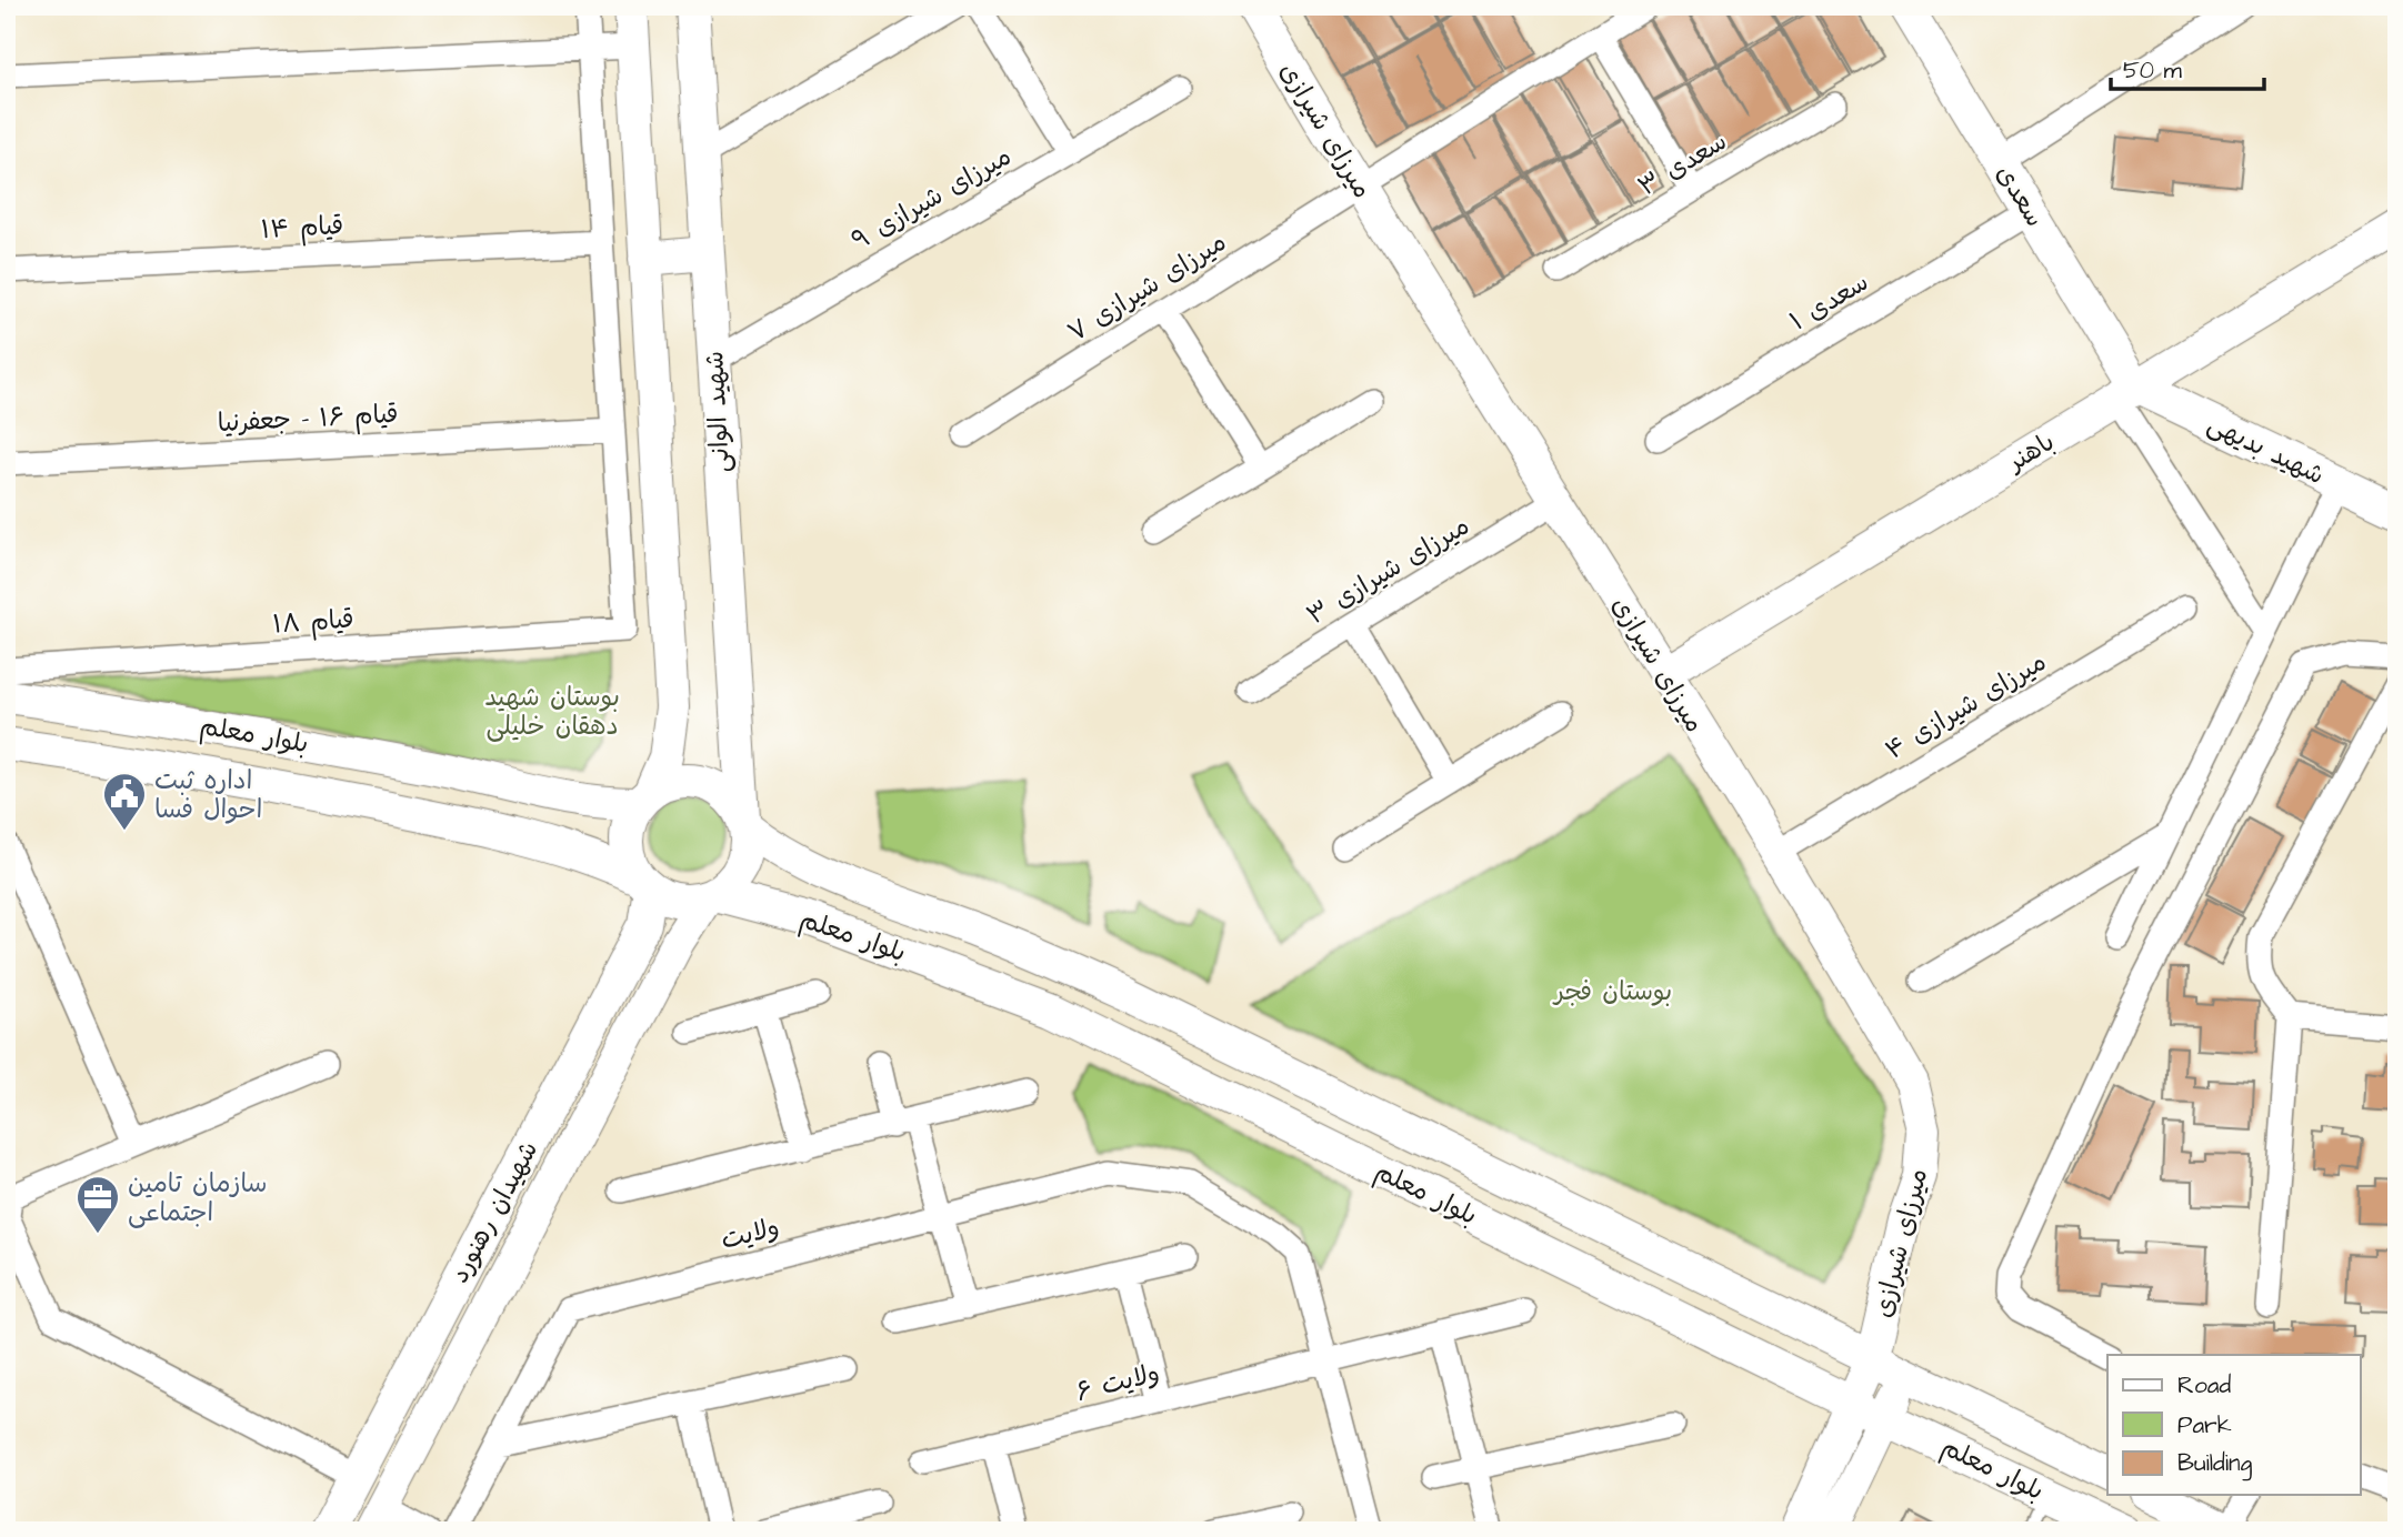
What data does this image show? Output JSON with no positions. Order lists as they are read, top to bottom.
{
  "streets": {
    "street": [
      "میرزای شیرازی",
      "سعدی ۳",
      "سعدی",
      "میرزای شیرازی ۹",
      "قیام ۱۴",
      "میرزای شیرازی ۷",
      "سعدی ۱",
      "شهید الوانی",
      "قیام ۱۶ - جعفرنیا",
      "شهید بدیهی",
      "باهنر",
      "میرزای شیرازی ۳",
      "قیام ۱۸",
      "میرزای شیرازی ۴",
      "بلوار معلم",
      "شهیدان رهنورد",
      "ولایت",
      "ولایت ۶"
    ]
  },
  "crossings": [
    ["میرزای شیرازی", "میرزای شیرازی ۷"],
    ["میرزای شیرازی", "باهنر"],
    ["میرزای شیرازی", "میرزای شیرازی ۳"],
    ["میرزای شیرازی", "میرزای شیرازی ۴"],
    ["میرزای شیرازی", "بلوار معلم"],
    ["سعدی", "سعدی ۱"],
    ["سعدی", "شهید بدیهی"],
    ["سعدی", "باهنر"],
    ["میرزای شیرازی ۹", "شهید الوانی"],
    ["شهید الوانی", "بلوار معلم"],
    ["شهید الوانی", "شهیدان رهنورد"],
    ["قیام ۱۶ - جعفرنیا", "قیام ۱۸"],
    ["شهید بدیهی", "باهنر"],
    ["بلوار معلم", "شهیدان رهنورد"],
    ["ولایت", "ولایت ۶"]
  ],
  "parks": ["بوستان شهید دهقان خلیلی", "بوستان فجر"],
  "places": {
    "public building": ["اداره ثبت احوال فسا"],
    "office": ["سازمان تامین اجتماعی"]
  },
  "legend": ["Road", "Park", "Building"],
  "scale_bar": "50 m"
}
